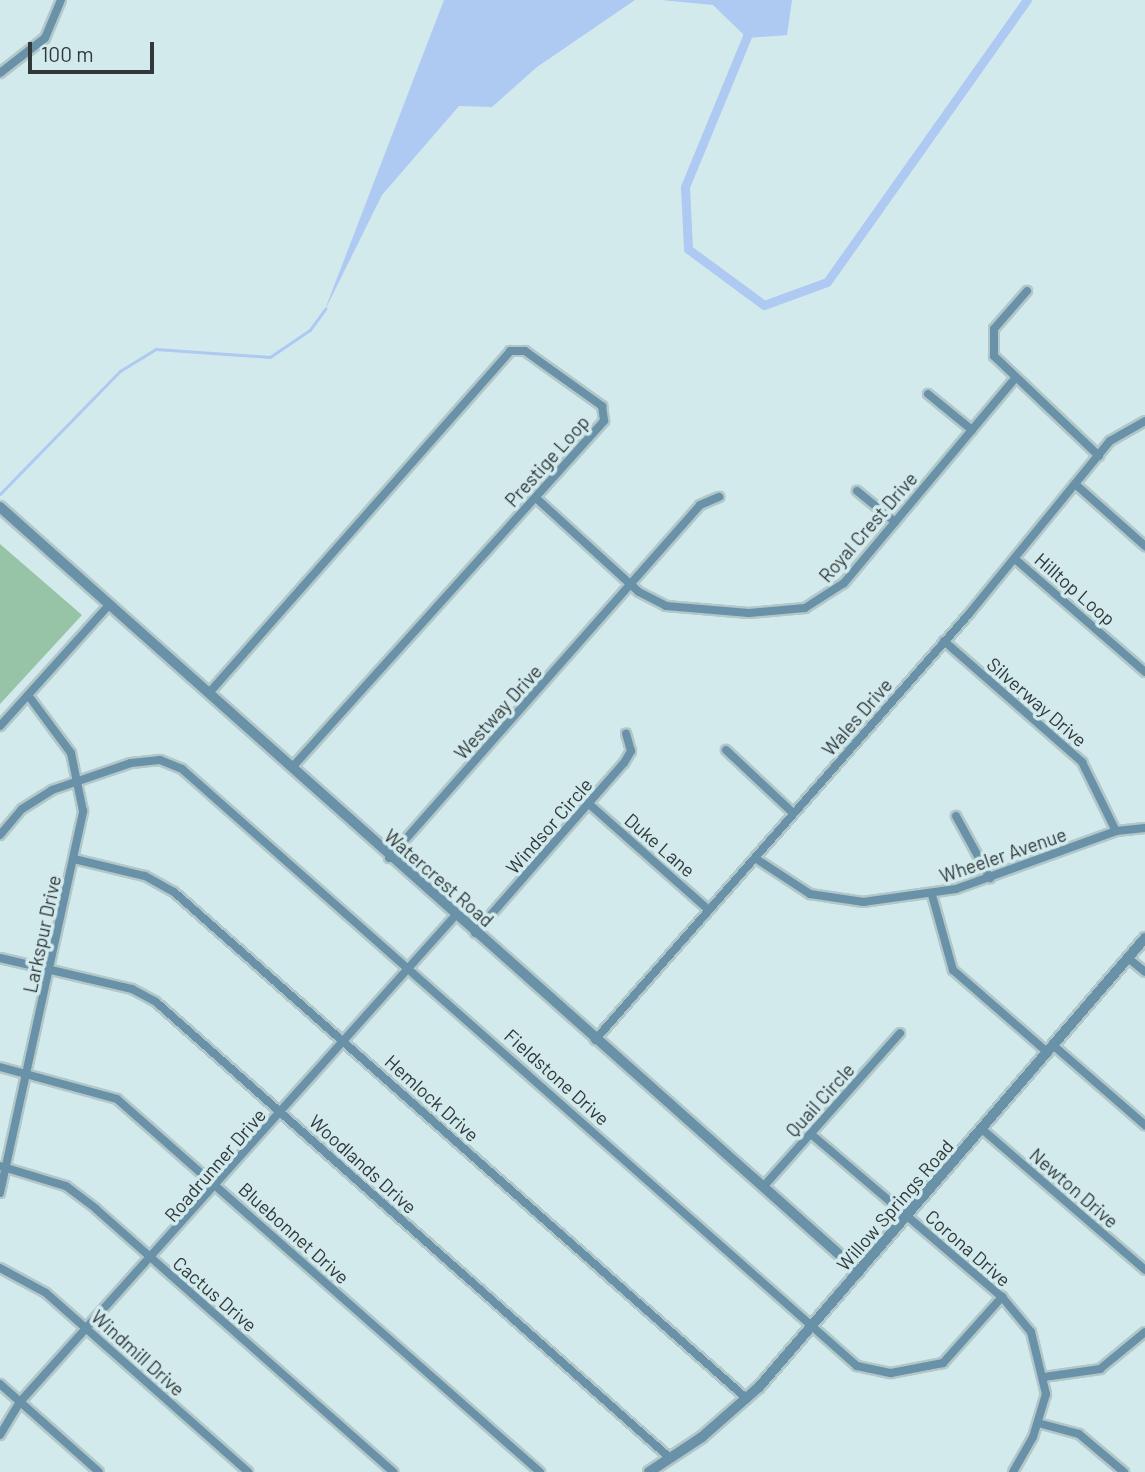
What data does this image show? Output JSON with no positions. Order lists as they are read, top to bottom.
{
  "streets": {
    "street": [
      "Prestige Loop",
      "Royal Crest Drive",
      "Hilltop Loop",
      "Silverway Drive",
      "Westway Drive",
      "Wales Drive",
      "Windsor Circle",
      "Duke Lane",
      "Wheeler Avenue",
      "Watercrest Road",
      "Larkspur Drive",
      "Fieldstone Drive",
      "Hemlock Drive",
      "Quail Circle",
      "Woodlands Drive",
      "Roadrunner Drive",
      "Newton Drive",
      "Willow Springs Road",
      "Bluebonnet Drive",
      "Corona Drive",
      "Cactus Drive",
      "Windmill Drive"
    ]
  },
  "crossings": [
    ["Prestige Loop", "Royal Crest Drive"],
    ["Prestige Loop", "Watercrest Road"],
    ["Royal Crest Drive", "Westway Drive"],
    ["Hilltop Loop", "Wales Drive"],
    ["Silverway Drive", "Wales Drive"],
    ["Silverway Drive", "Wheeler Avenue"],
    ["Westway Drive", "Watercrest Road"],
    ["Wales Drive", "Duke Lane"],
    ["Wales Drive", "Wheeler Avenue"],
    ["Wales Drive", "Watercrest Road"],
    ["Windsor Circle", "Duke Lane"],
    ["Windsor Circle", "Watercrest Road"],
    ["Watercrest Road", "Quail Circle"],
    ["Watercrest Road", "Roadrunner Drive"],
    ["Watercrest Road", "Willow Springs Road"],
    ["Larkspur Drive", "Fieldstone Drive"],
    ["Larkspur Drive", "Hemlock Drive"],
    ["Larkspur Drive", "Woodlands Drive"],
    ["Larkspur Drive", "Bluebonnet Drive"],
    ["Larkspur Drive", "Cactus Drive"],
    ["Fieldstone Drive", "Roadrunner Drive"],
    ["Fieldstone Drive", "Willow Springs Road"],
    ["Fieldstone Drive", "Corona Drive"],
    ["Hemlock Drive", "Roadrunner Drive"],
    ["Hemlock Drive", "Willow Springs Road"],
    ["Quail Circle", "Corona Drive"],
    ["Woodlands Drive", "Roadrunner Drive"],
    ["Woodlands Drive", "Willow Springs Road"],
    ["Roadrunner Drive", "Bluebonnet Drive"],
    ["Roadrunner Drive", "Cactus Drive"],
    ["Roadrunner Drive", "Windmill Drive"],
    ["Newton Drive", "Willow Springs Road"],
    ["Willow Springs Road", "Corona Drive"]
  ],
  "scale_bar": "100 m"
}
